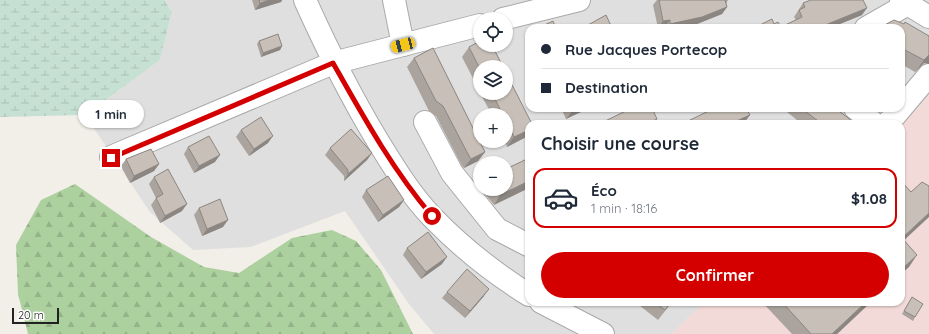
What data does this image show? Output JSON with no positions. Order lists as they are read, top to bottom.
{
  "scale_bar": "20 m",
  "page": {
    "map_buttons": ["+", "−"],
    "banner": ["Rue Jacques Portecop", "Destination"],
    "bubble": "1 min",
    "heading": "Choisir une course",
    "list": [
      {
        "name": "Éco",
        "note": "1 min · 18:16",
        "value": "$1.08"
      }
    ],
    "buttons": "Confirmer",
    "scale": "20 m"
  }
}
